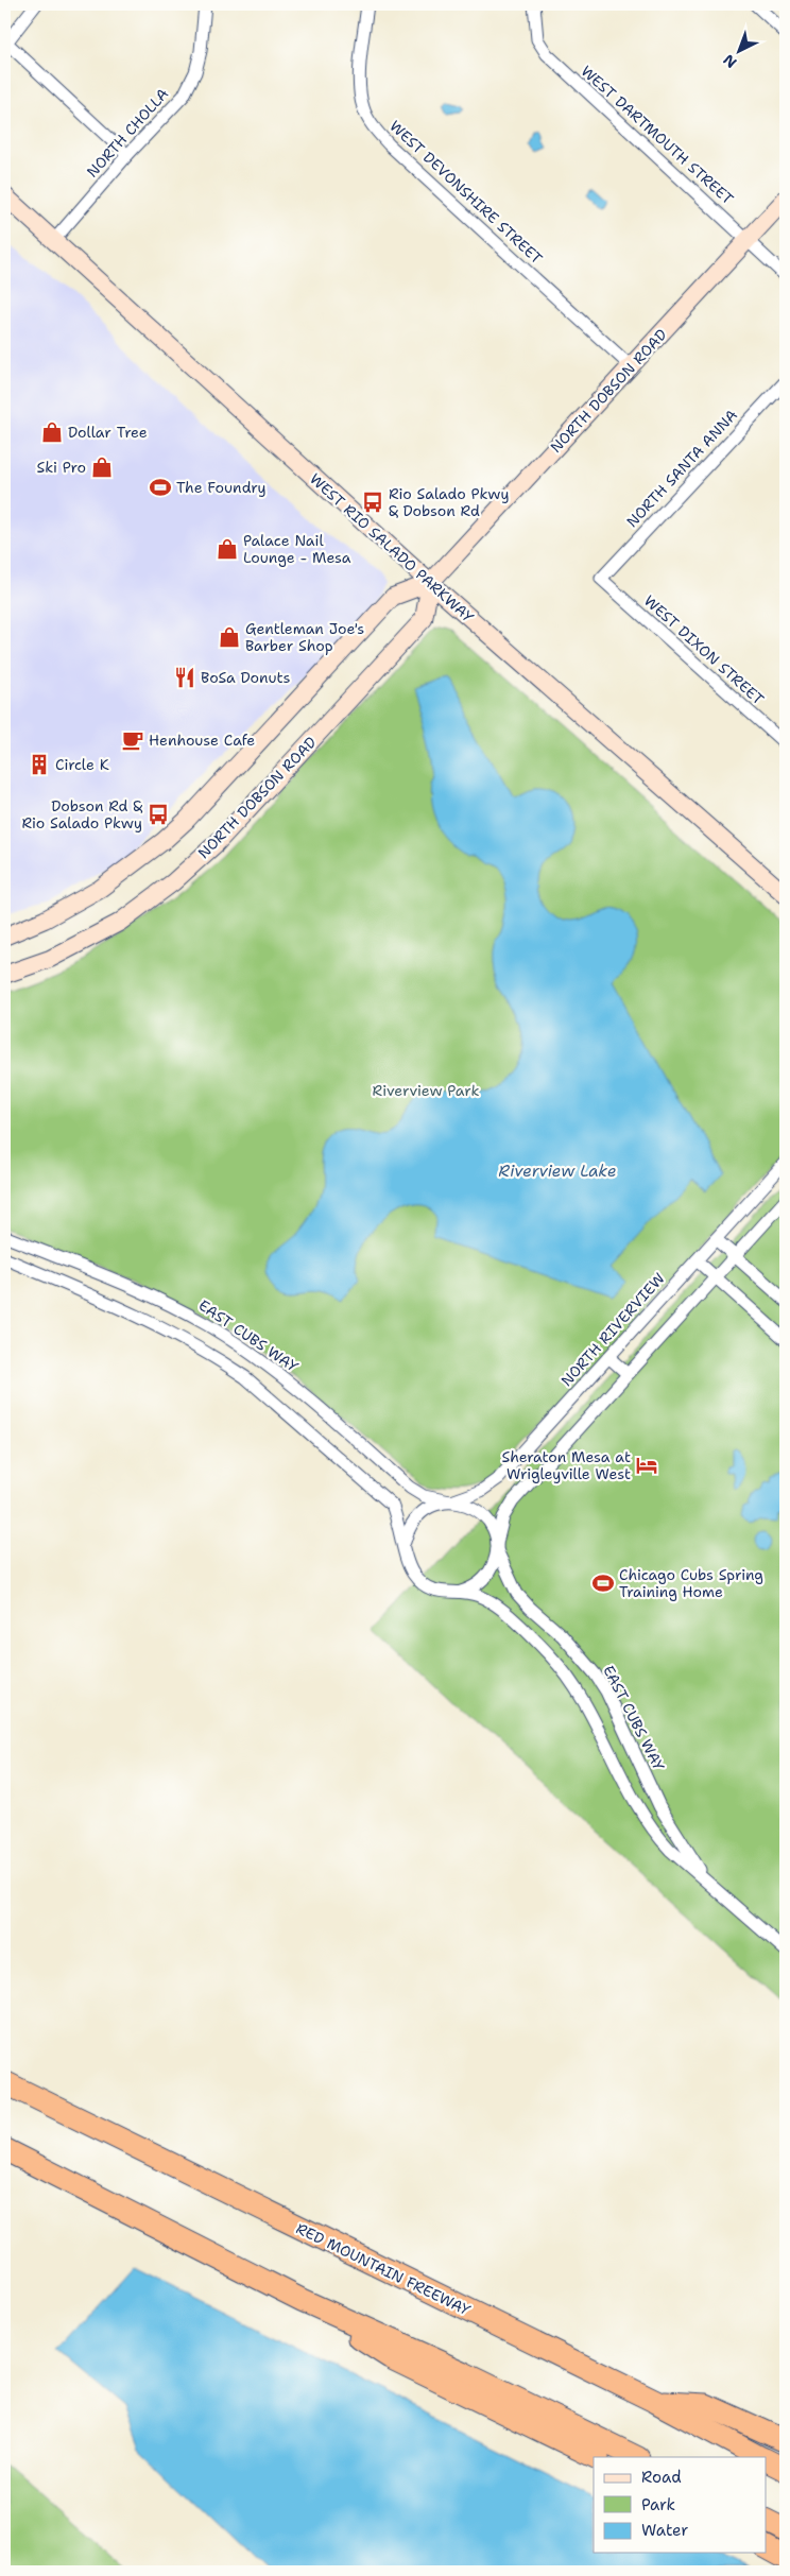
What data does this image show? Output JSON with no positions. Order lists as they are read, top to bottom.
{
  "streets": {
    "highway": ["RED MOUNTAIN FREEWAY"],
    "main road": ["NORTH DOBSON ROAD", "WEST RIO SALADO PARKWAY"],
    "street": [
      "NORTH CHOLLA",
      "WEST DARTMOUTH STREET",
      "WEST DEVONSHIRE STREET",
      "NORTH SANTA ANNA",
      "WEST DIXON STREET",
      "NORTH RIVERVIEW",
      "EAST CUBS WAY"
    ]
  },
  "crossings": [
    ["NORTH CHOLLA", "WEST RIO SALADO PARKWAY"],
    ["WEST DARTMOUTH STREET", "NORTH DOBSON ROAD"],
    ["WEST DEVONSHIRE STREET", "NORTH DOBSON ROAD"],
    ["NORTH DOBSON ROAD", "WEST RIO SALADO PARKWAY"],
    ["NORTH SANTA ANNA", "WEST DIXON STREET"],
    ["NORTH RIVERVIEW", "EAST CUBS WAY"]
  ],
  "water": ["Riverview Lake"],
  "parks": ["Riverview Park"],
  "places": {
    "shop": [
      "Dollar Tree",
      "Ski Pro",
      "Palace Nail Lounge - Mesa",
      "Gentleman Joe's Barber Shop"
    ],
    "sports": ["The Foundry", "Chicago Cubs Spring Training Home"],
    "bus stop": ["Rio Salado Pkwy & Dobson Rd", "Dobson Rd & Rio Salado Pkwy"],
    "restaurant": ["BoSa Donuts"],
    "cafe": ["Henhouse Cafe"],
    "building": ["Circle K"],
    "hotel": ["Sheraton Mesa at Wrigleyville West"]
  },
  "legend": ["Road", "Park", "Water"],
  "north": "bottom left"
}
